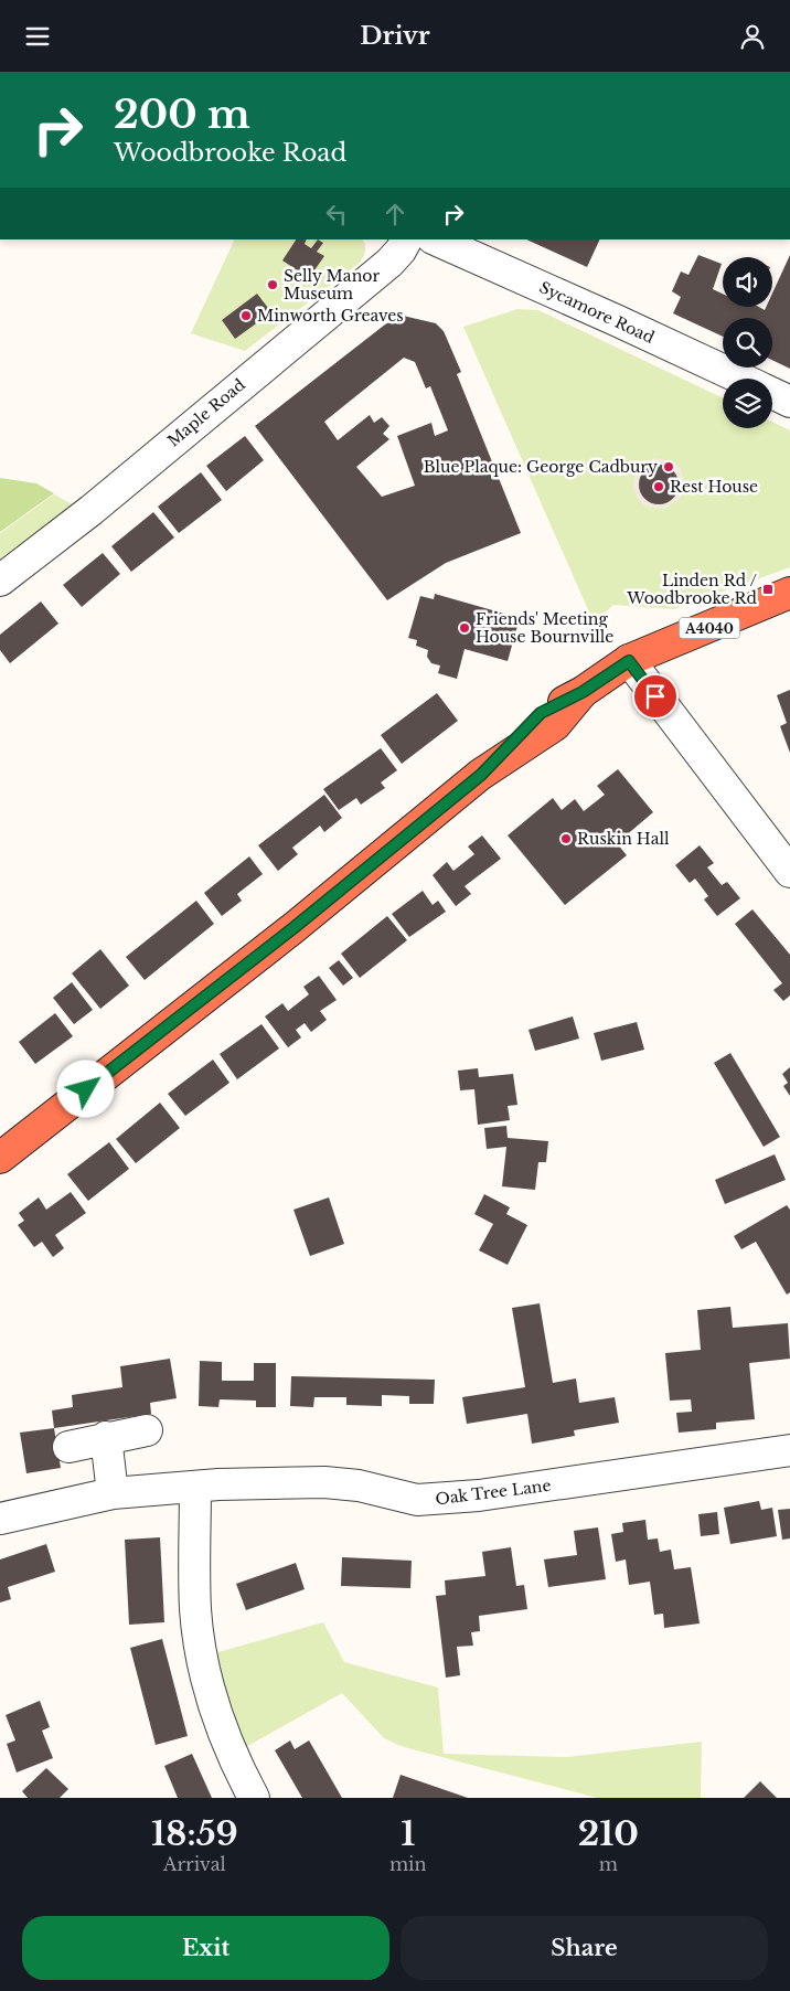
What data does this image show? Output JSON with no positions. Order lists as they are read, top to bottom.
{
  "streets": {
    "highway": ["A4040"],
    "street": ["Sycamore Road", "Maple Road", "Oak Tree Lane"]
  },
  "places": {
    "other": [
      "Selly Manor Museum",
      "Minworth Greaves",
      "Blue Plaque: George Cadbury",
      "Rest House",
      "Friends' Meeting House Bournville",
      "Ruskin Hall"
    ],
    "transit": ["Linden Rd / Woodbrooke Rd"]
  },
  "page": {
    "header": "Drivr",
    "turn": ["200 m", "Woodbrooke Road"],
    "eta": [
      "18:59",
      "Arrival",
      "1",
      "min",
      "210",
      "m"
    ],
    "buttons": ["Exit", "Share"]
  }
}
